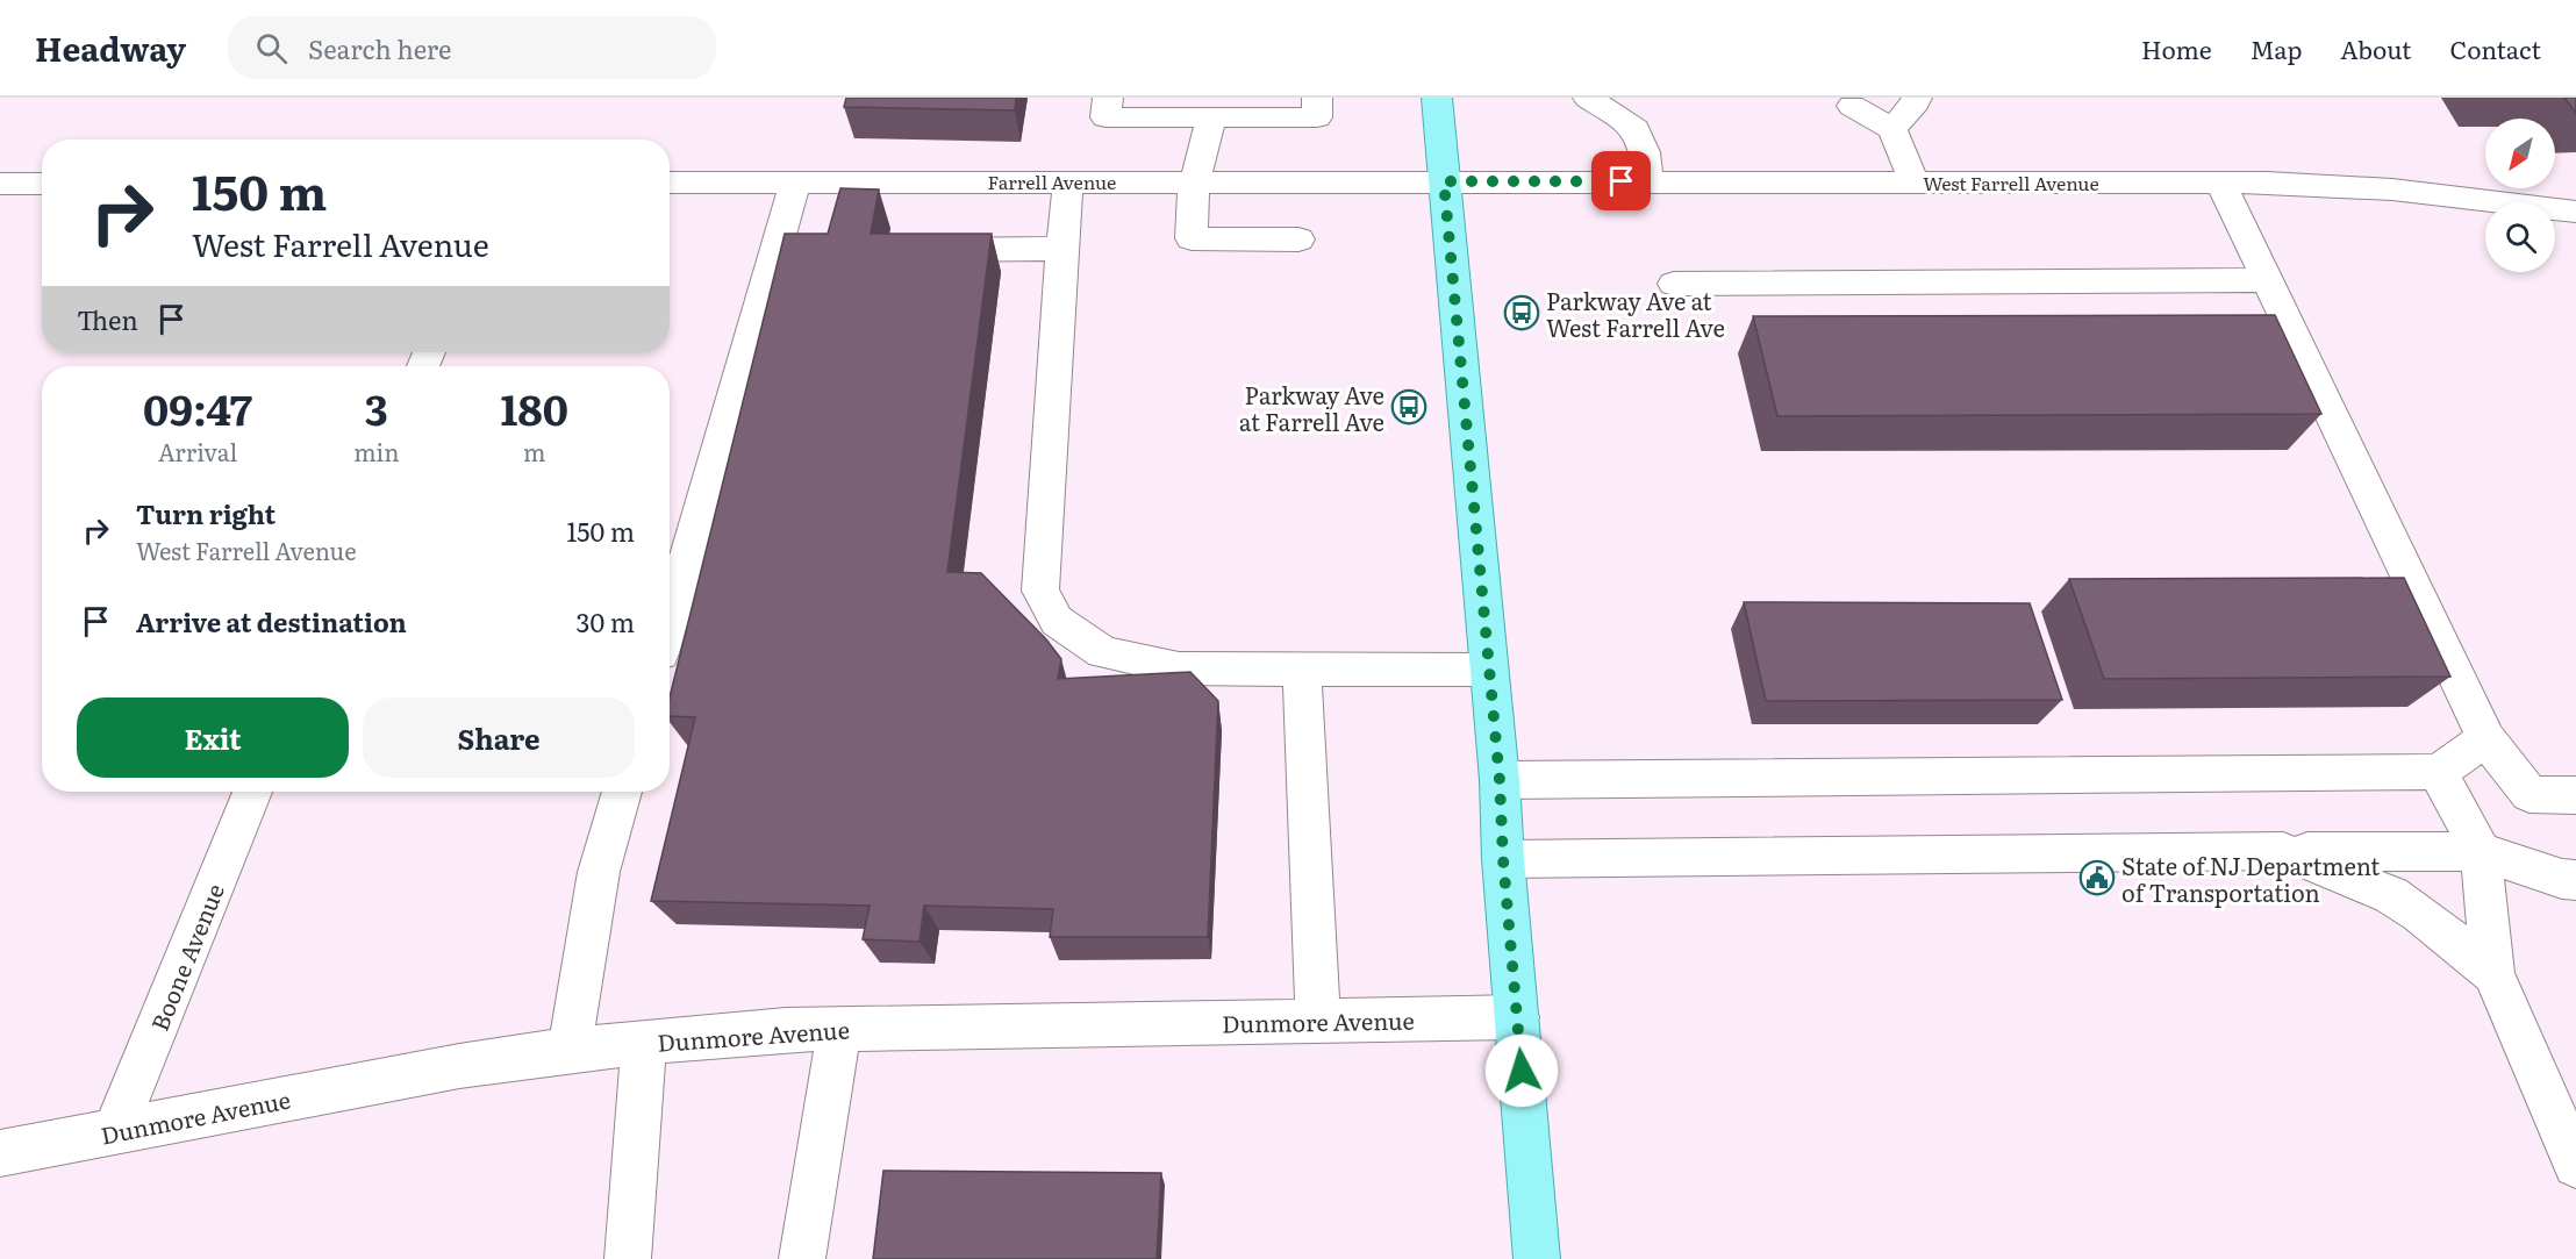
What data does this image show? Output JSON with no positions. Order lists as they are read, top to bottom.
{
  "streets": {
    "street": [
      "Farrell Avenue",
      "West Farrell Avenue",
      "Boone Avenue",
      "Dunmore Avenue"
    ]
  },
  "crossings": [
    ["Farrell Avenue", "West Farrell Avenue"],
    ["Boone Avenue", "Dunmore Avenue"]
  ],
  "places": {
    "bus stop": ["Parkway Ave at West Farrell Ave", "Parkway Ave at Farrell Ave"],
    "public building": ["State of NJ Department of Transportation"]
  },
  "north": "bottom left",
  "page": {
    "header": "Headway",
    "search": "Search here",
    "nav": [
      "Home",
      "Map",
      "About",
      "Contact"
    ],
    "turn": ["150 m", "West Farrell Avenue"],
    "then": "Then",
    "eta": [
      "09:47",
      "Arrival",
      "3",
      "min",
      "180",
      "m"
    ],
    "list": [
      {
        "name": "Turn right",
        "note": "West Farrell Avenue",
        "value": "150 m"
      },
      {
        "name": "Arrive at destination",
        "value": "30 m"
      }
    ],
    "buttons": ["Exit", "Share"]
  }
}
